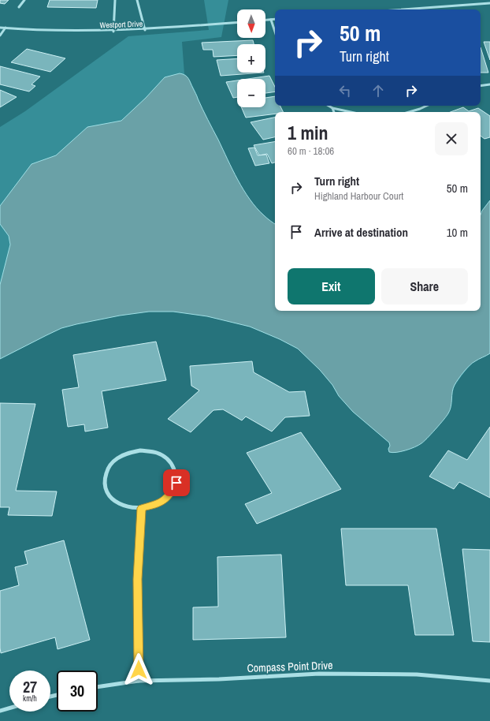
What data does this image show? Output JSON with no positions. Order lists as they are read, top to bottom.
{
  "streets": {
    "street": ["Westport Drive", "Compass Point Drive"]
  },
  "north": "bottom",
  "page": {
    "map_buttons": ["+", "−"],
    "turn": ["50 m", "Turn right"],
    "heading": ["1 min", "60 m · 18:06"],
    "list": [
      {
        "name": "Turn right",
        "note": "Highland Harbour Court",
        "value": "50 m"
      },
      {
        "name": "Arrive at destination",
        "value": "10 m"
      }
    ],
    "buttons": ["Exit", "Share"],
    "speed": "27 km/h",
    "limit": "30"
  }
}
